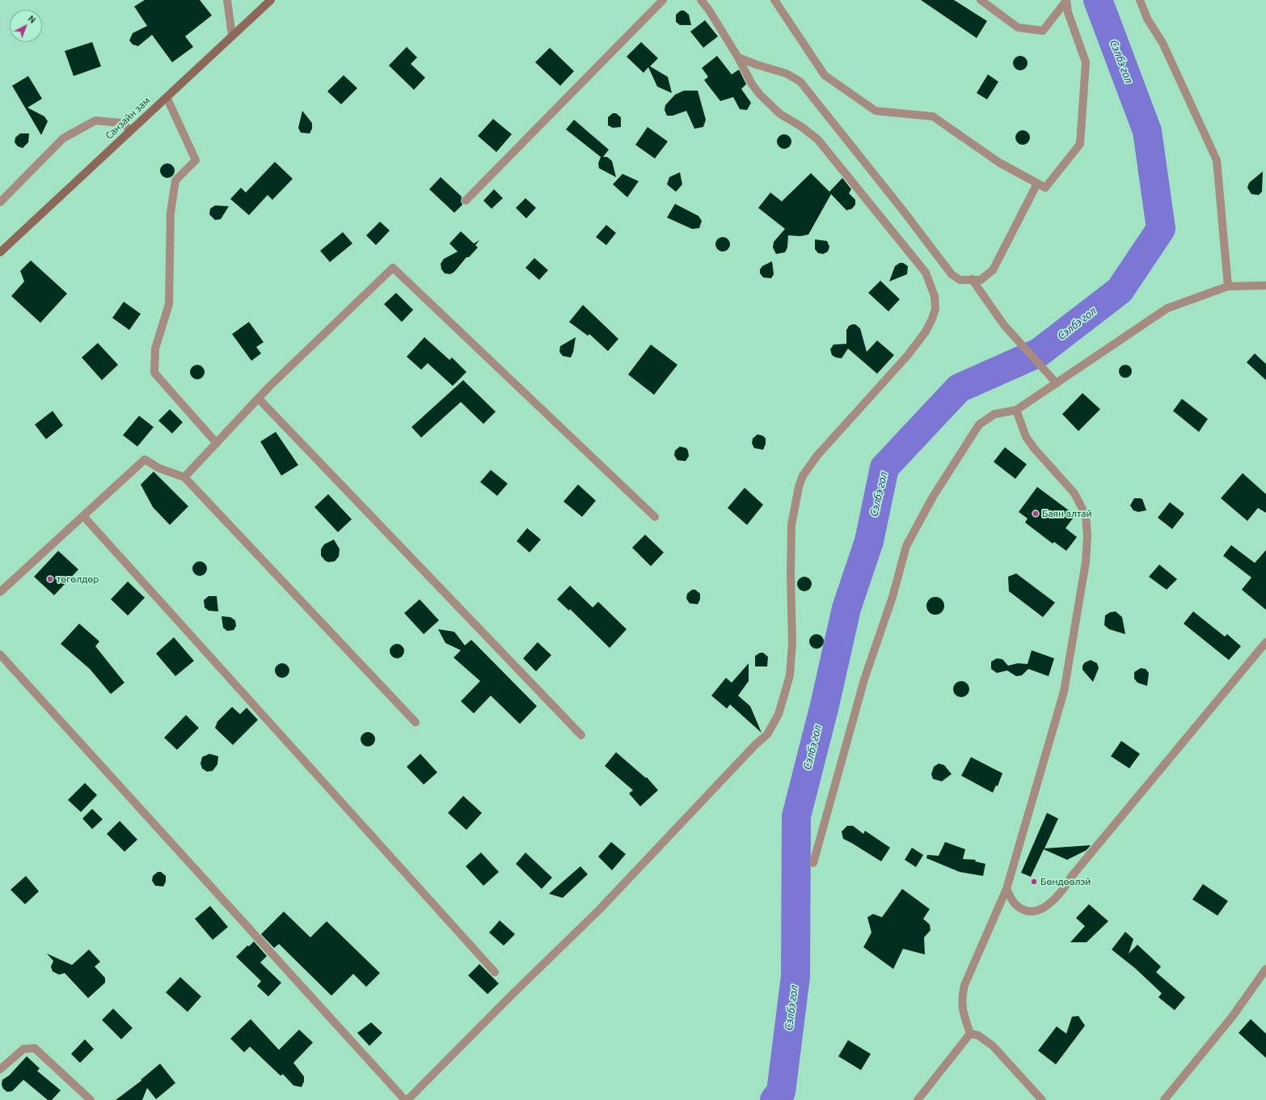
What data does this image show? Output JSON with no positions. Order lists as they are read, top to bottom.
{
  "streets": {
    "main road": ["Санзайн зам"]
  },
  "water": ["Сэлбэ гол"],
  "places": ["Баян алтай", "төгөлдөр", "Бөндөөлэй"],
  "north": "top right"
}
